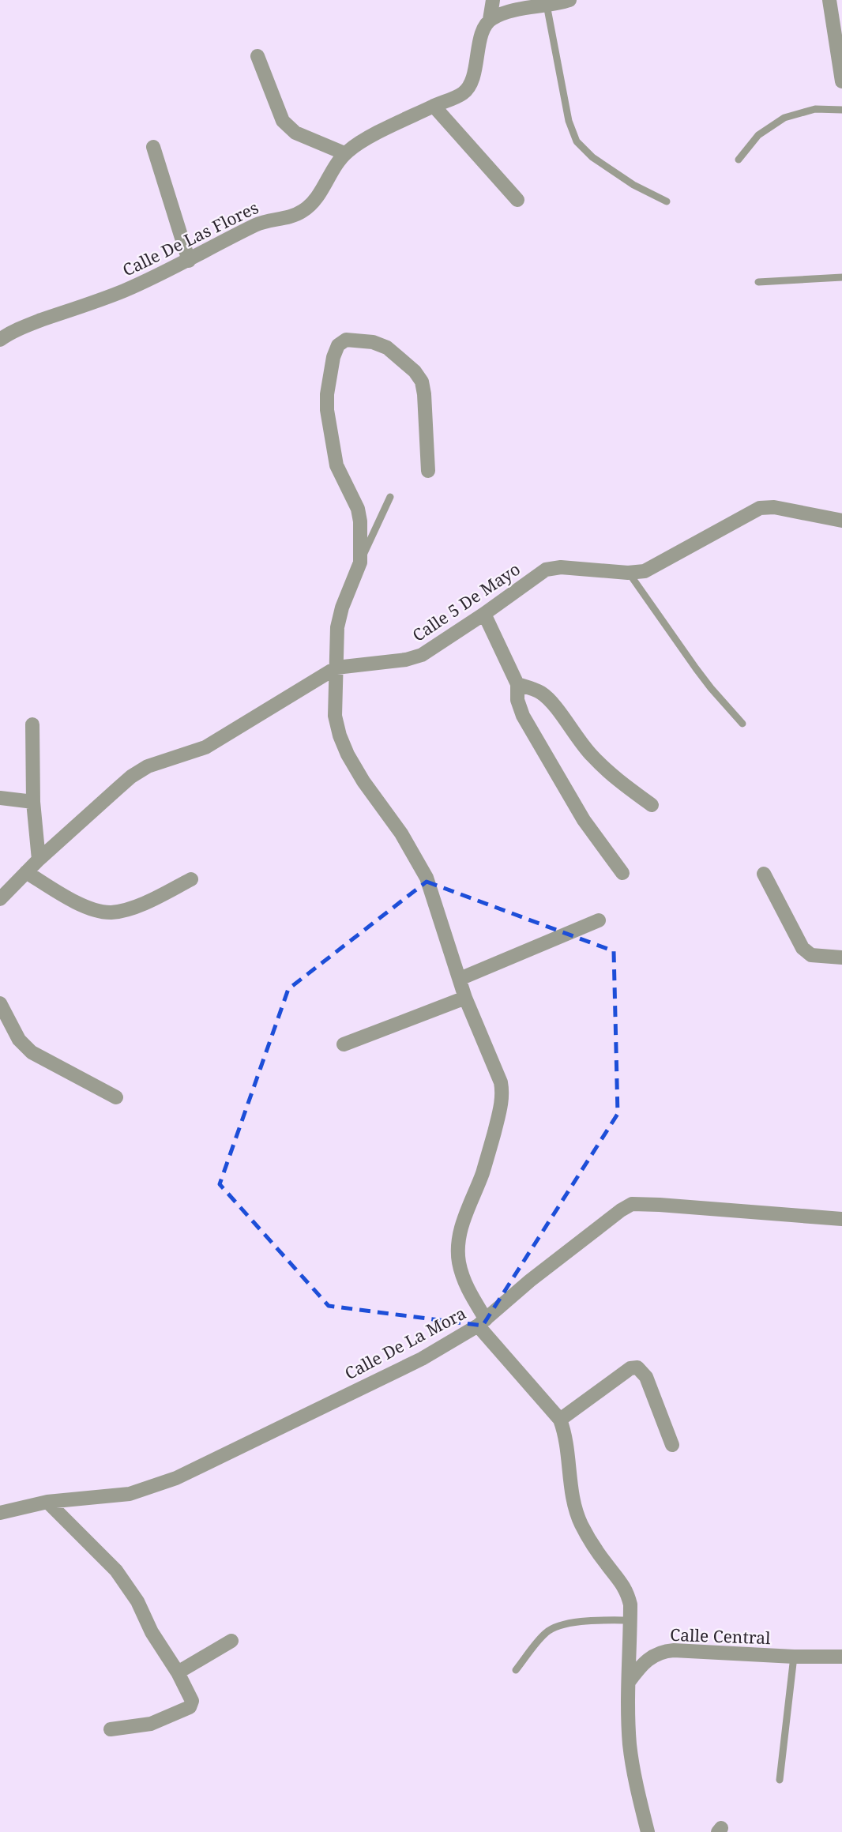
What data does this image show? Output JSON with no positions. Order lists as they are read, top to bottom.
{
  "streets": {
    "street": [
      "Calle De Las Flores",
      "Calle 5 De Mayo",
      "Calle De La Mora",
      "Calle Central"
    ]
  }
}
